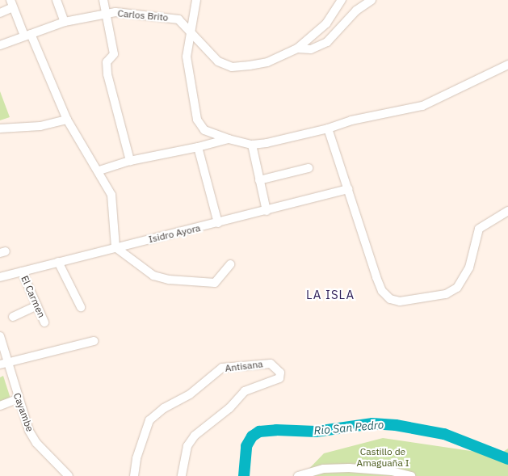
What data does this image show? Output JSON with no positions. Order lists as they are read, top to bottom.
{
  "streets": {
    "street": [
      "Carlos Brito",
      "Isidro Ayora",
      "El Carmen",
      "Antisana",
      "Cayambe"
    ]
  },
  "crossings": [
    ["Isidro Ayora", "El Carmen"]
  ],
  "districts": ["LA ISLA"],
  "water": ["Rio San Pedro"],
  "parks": ["Castillo de Amaguaña I"]
}
